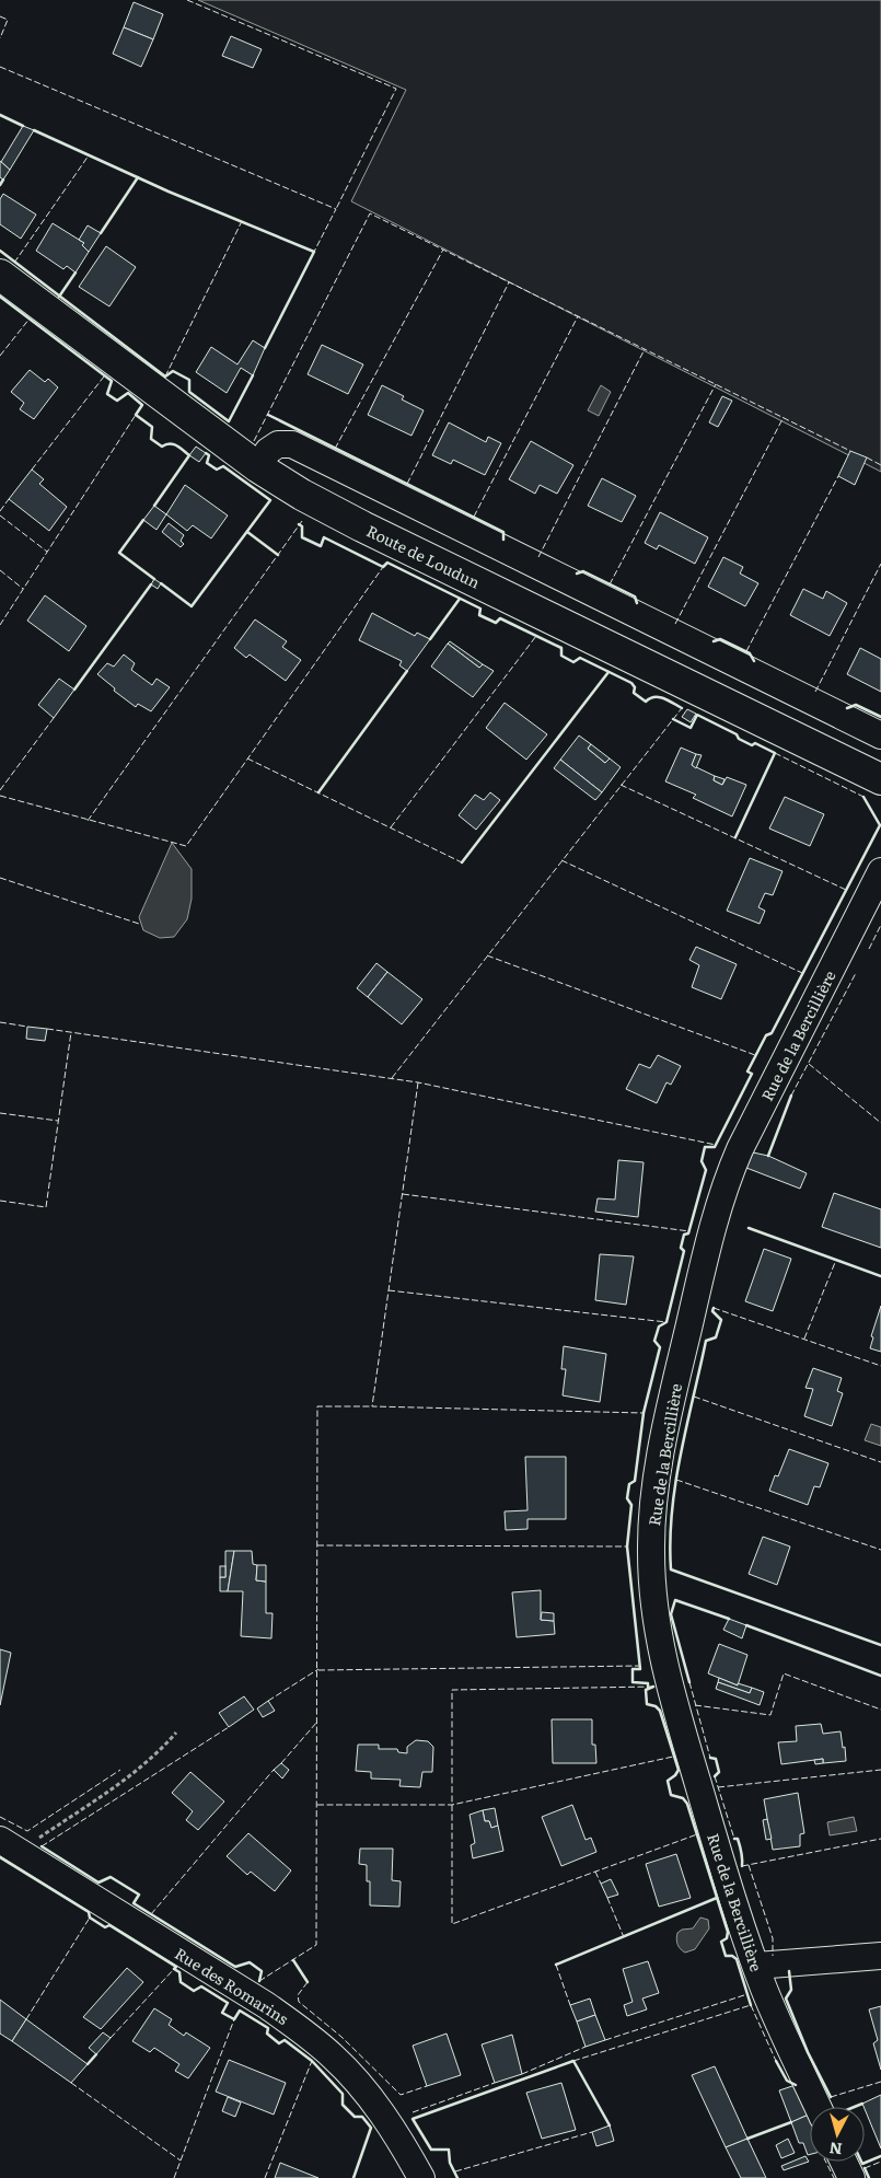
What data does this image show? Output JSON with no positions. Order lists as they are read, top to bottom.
{
  "streets": {
    "main road": ["Route de Loudun"],
    "street": ["Rue de la Bercillière", "Rue des Romarins"]
  },
  "north": "bottom"
}
